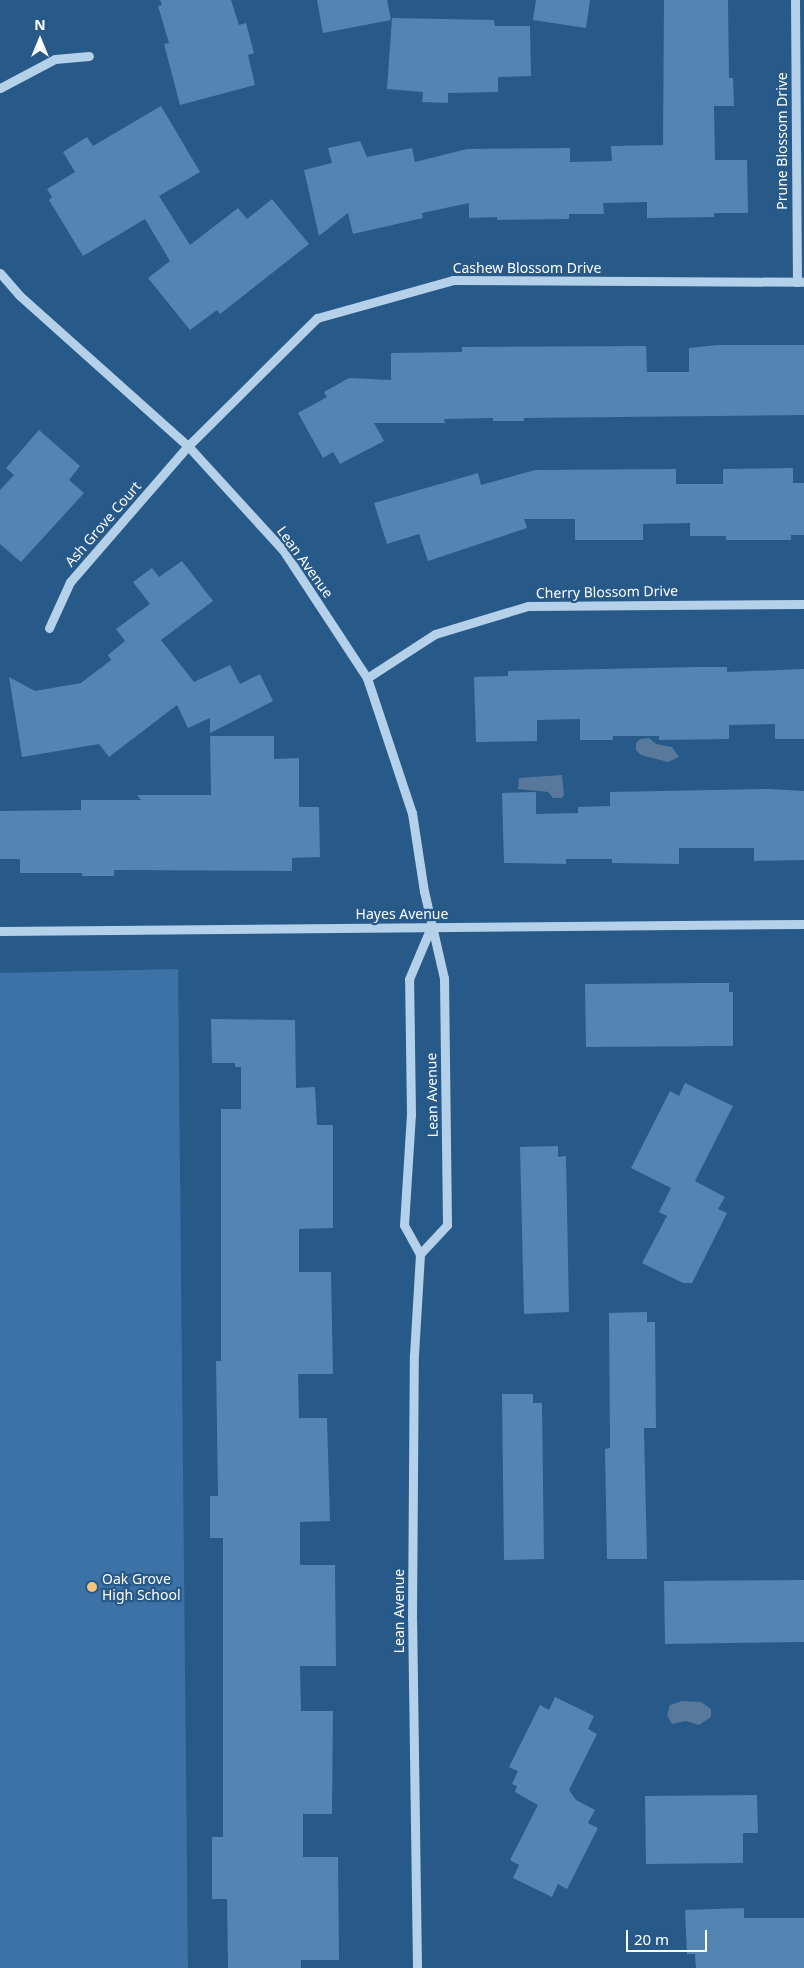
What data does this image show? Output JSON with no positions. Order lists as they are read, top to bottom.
{
  "streets": {
    "street": [
      "Prune Blossom Drive",
      "Cashew Blossom Drive",
      "Ash Grove Court",
      "Lean Avenue",
      "Cherry Blossom Drive",
      "Hayes Avenue"
    ]
  },
  "crossings": [
    ["Prune Blossom Drive", "Cashew Blossom Drive"],
    ["Cashew Blossom Drive", "Ash Grove Court"],
    ["Cashew Blossom Drive", "Lean Avenue"],
    ["Ash Grove Court", "Lean Avenue"],
    ["Lean Avenue", "Cherry Blossom Drive"],
    ["Lean Avenue", "Hayes Avenue"]
  ],
  "places": ["Oak Grove High School"],
  "scale_bar": "20 m",
  "north": "top"
}
